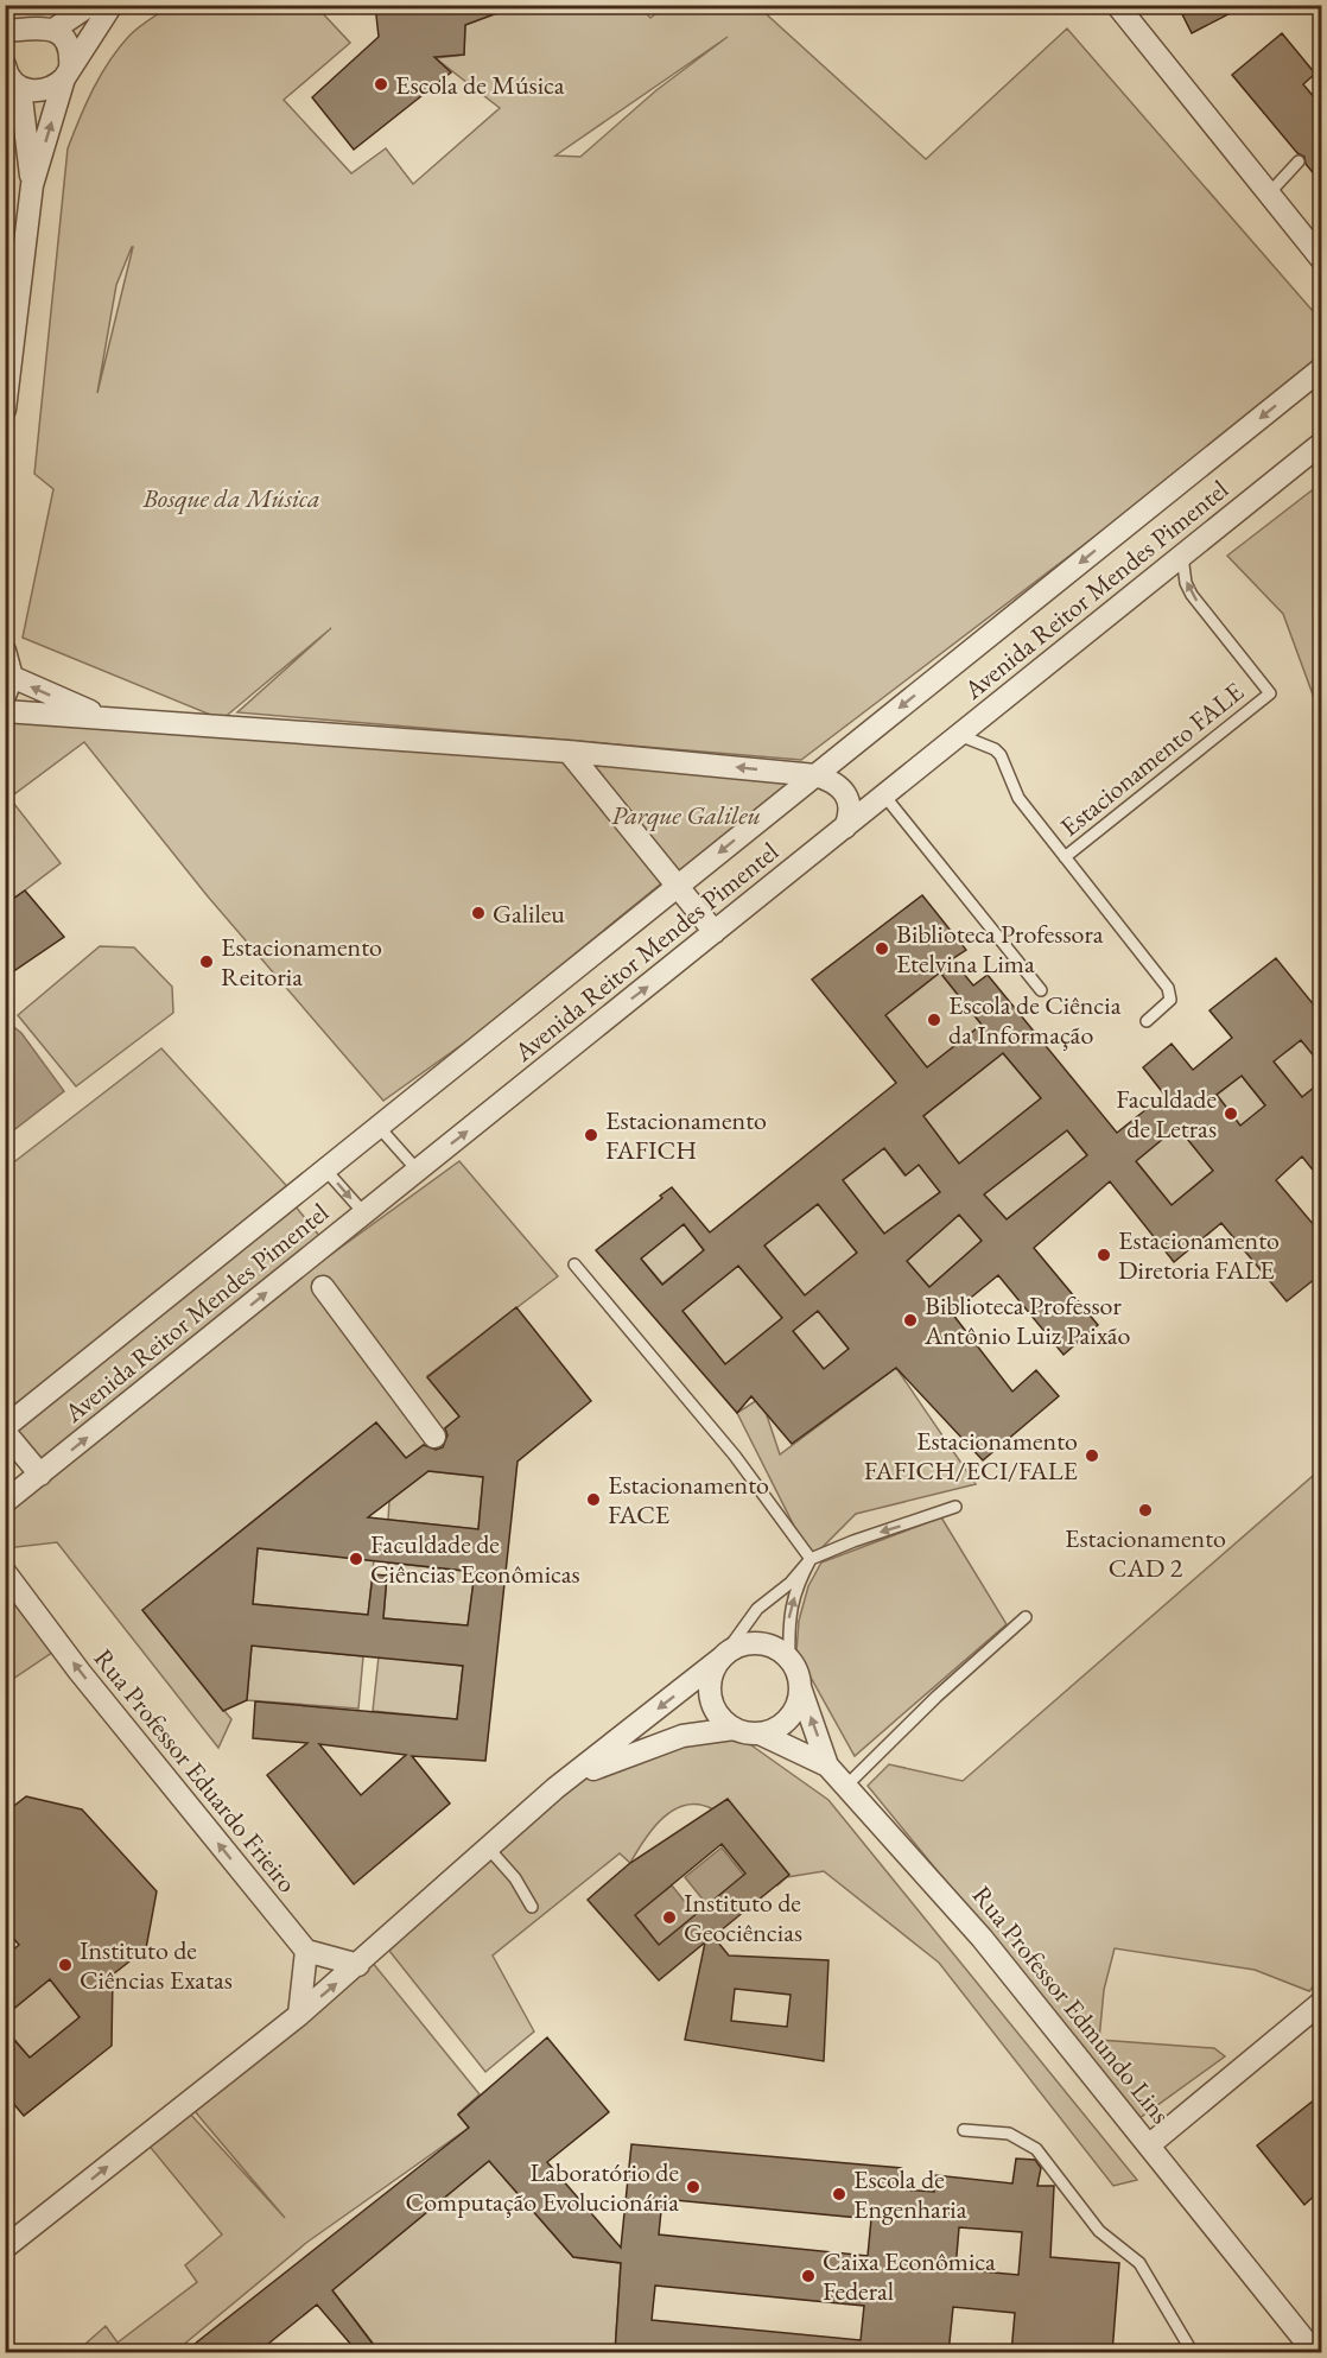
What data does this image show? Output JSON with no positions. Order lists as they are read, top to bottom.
{
  "streets": {
    "street": ["Avenida Reitor Mendes Pimentel", "Rua Professor Eduardo Frieiro", "Rua Professor Edmundo Lins"],
    "lane": ["Estacionamento FALE"]
  },
  "crossings": [
    ["Avenida Reitor Mendes Pimentel", "Estacionamento FALE"]
  ],
  "one_way": ["Rua Professor Eduardo Frieiro"],
  "parks": ["Bosque da Música", "Parque Galileu"],
  "places": [
    "Escola de Música",
    "Galileu",
    "Biblioteca Professora Etelvina Lima",
    "Estacionamento Reitoria",
    "Escola de Ciência da Informação",
    "Faculdade de Letras",
    "Estacionamento FAFICH",
    "Estacionamento Diretoria FALE",
    "Biblioteca Professor Antônio Luiz Paixão",
    "Estacionamento FAFICH/ECI/FALE",
    "Estacionamento FACE",
    "Estacionamento CAD 2",
    "Faculdade de Ciências Econômicas",
    "Instituto de Geociências",
    "Instituto de Ciências Exatas",
    "Laboratório de Computação Evolucionária",
    "Escola de Engenharia",
    "Caixa Econômica Federal"
  ]
}
